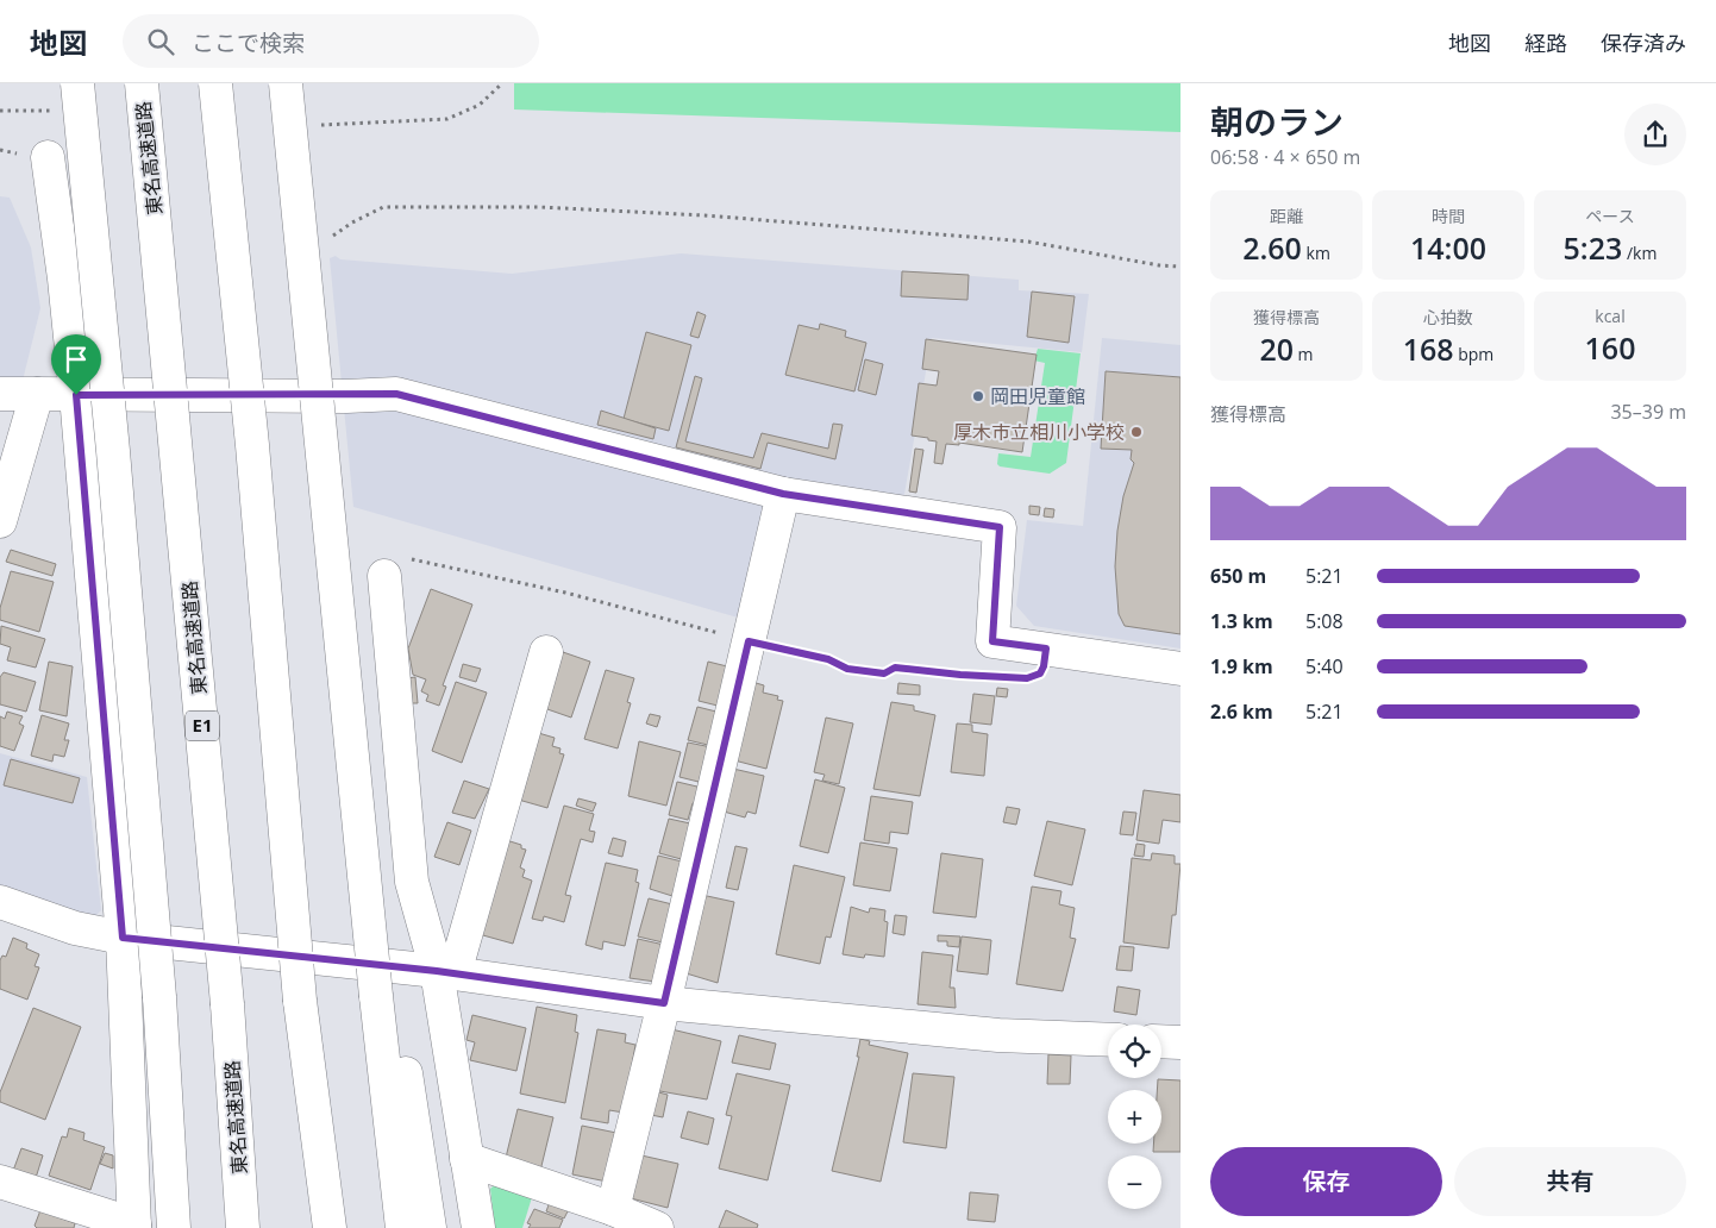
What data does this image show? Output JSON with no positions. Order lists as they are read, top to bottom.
{
  "streets": {
    "main road": ["東名高速道路", "E1"]
  },
  "places": ["岡田児童館", "厚木市立相川小学校"],
  "page": {
    "header": "地図",
    "search": "ここで検索",
    "nav": ["地図", "経路", "保存済み"],
    "heading": ["朝のラン", "06:58 · 4 × 650 m"],
    "stats": [
      ["距離", "2.60 km"],
      ["時間", "14:00"],
      ["ペース", "5:23 /km"],
      ["獲得標高", "20 m"],
      ["心拍数", "168 bpm"],
      ["kcal", "160"]
    ],
    "chart": ["獲得標高", "35–39 m"],
    "list": [
      {
        "name": "650 m",
        "note": "5:21"
      },
      {
        "name": "1.3 km",
        "note": "5:08"
      },
      {
        "name": "1.9 km",
        "note": "5:40"
      },
      {
        "name": "2.6 km",
        "note": "5:21"
      }
    ],
    "map_buttons": ["+", "−"],
    "buttons": ["保存", "共有"]
  }
}
